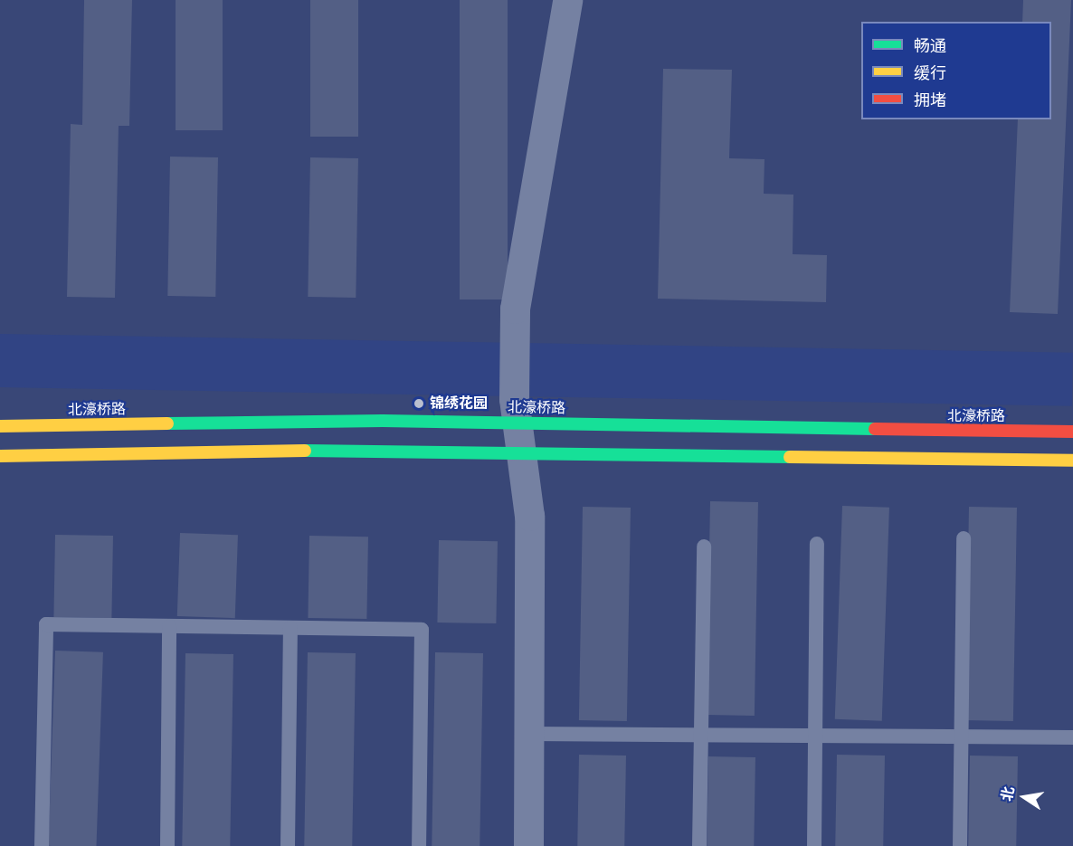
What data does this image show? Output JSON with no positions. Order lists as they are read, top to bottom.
{
  "streets": {
    "main road": ["北濠桥路"]
  },
  "places": ["锦绣花园"],
  "legend": ["畅通", "缓行", "拥堵"],
  "north": "left"
}
